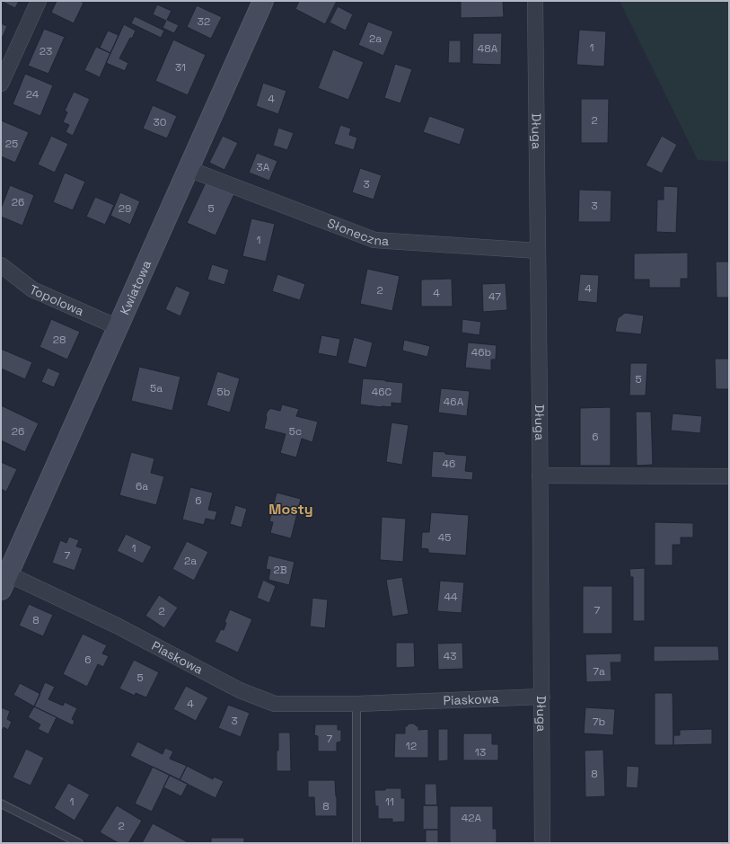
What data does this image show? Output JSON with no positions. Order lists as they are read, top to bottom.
{
  "streets": {
    "main road": ["Kwiatowa"],
    "street": [
      "Długa",
      "Słoneczna",
      "Topolowa",
      "Piaskowa"
    ]
  },
  "crossings": [
    ["Długa", "Słoneczna"],
    ["Długa", "Piaskowa"],
    ["Słoneczna", "Kwiatowa"],
    ["Kwiatowa", "Topolowa"],
    ["Kwiatowa", "Piaskowa"]
  ],
  "districts": ["Mosty"],
  "house_numbers": [
    "32",
    "2a",
    "1",
    "48A",
    "23",
    "31",
    "24",
    "4",
    "2",
    "30",
    "25",
    "3A",
    "3",
    "26",
    "3",
    "29",
    "5",
    "1",
    "4",
    "2",
    "4",
    "47",
    "28",
    "46b",
    "5",
    "5a",
    "5b",
    "46C",
    "46A",
    "26",
    "5c",
    "6",
    "46",
    "6a",
    "6",
    "45",
    "1",
    "7",
    "2a",
    "2B",
    "44",
    "7",
    "2",
    "8",
    "43",
    "6",
    "7a",
    "5",
    "4",
    "3",
    "7b",
    "7",
    "12",
    "13",
    "8",
    "1",
    "11",
    "8",
    "42A",
    "2"
  ]
}
